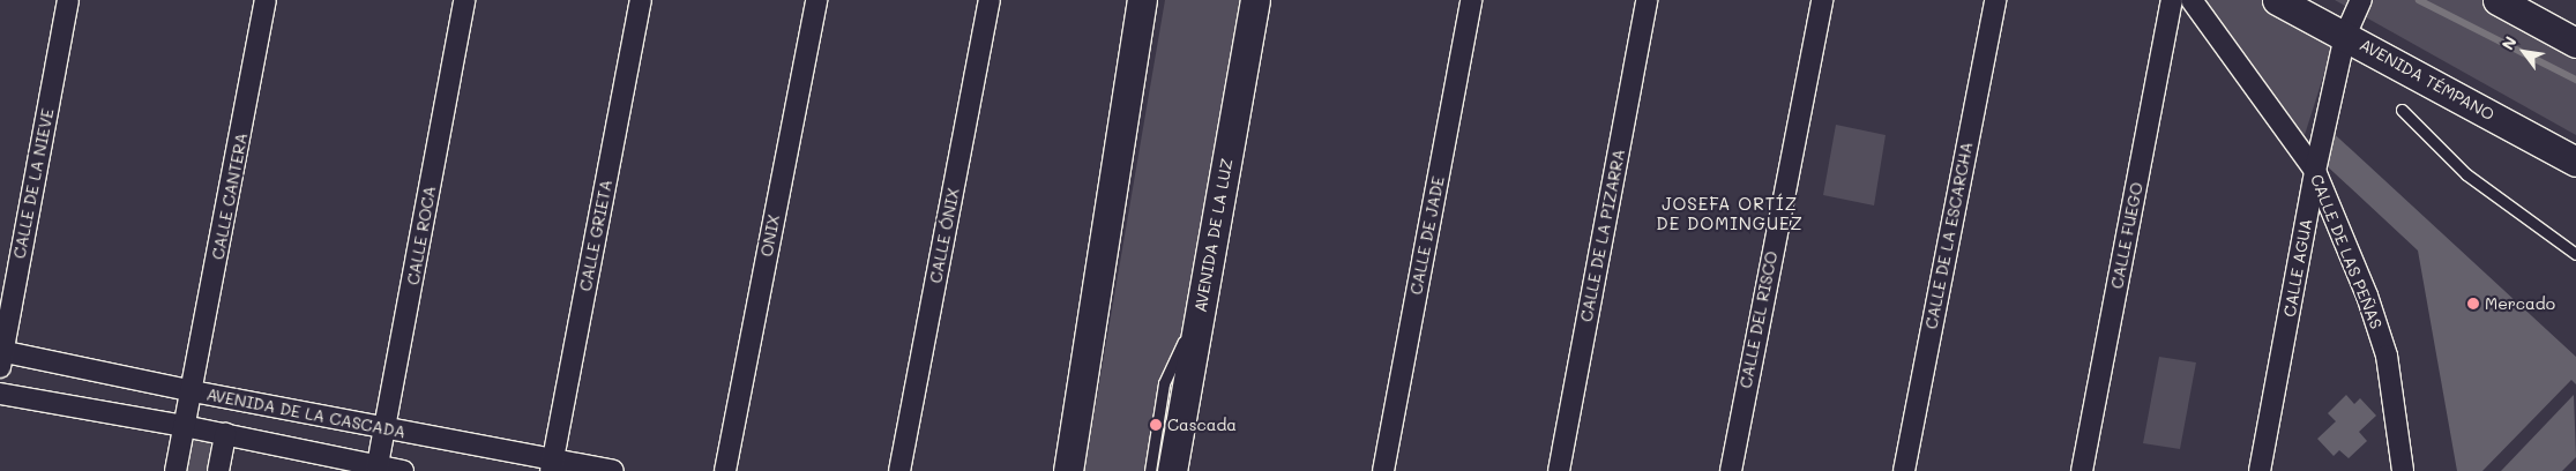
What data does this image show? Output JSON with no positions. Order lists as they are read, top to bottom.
{
  "streets": {
    "main road": ["AVENIDA TÉMPANO", "AVENIDA DE LA LUZ"],
    "street": [
      "CALLE DE LA NIEVE",
      "CALLE CANTERA",
      "CALLE ROCA",
      "CALLE GRIETA",
      "ONIX",
      "CALLE ÓNIX",
      "CALLE DE JADE",
      "CALLE DE LA PIZARRA",
      "CALLE DE LA ESCARCHA",
      "CALLE FUEGO",
      "CALLE DE LAS PEÑAS",
      "CALLE AGUA",
      "CALLE DEL RISCO",
      "AVENIDA DE LA CASCADA"
    ]
  },
  "crossings": [
    ["AVENIDA TÉMPANO", "CALLE AGUA"],
    ["CALLE DE LA NIEVE", "AVENIDA DE LA CASCADA"],
    ["CALLE CANTERA", "AVENIDA DE LA CASCADA"],
    ["CALLE ROCA", "AVENIDA DE LA CASCADA"],
    ["CALLE GRIETA", "AVENIDA DE LA CASCADA"],
    ["CALLE DE LAS PEÑAS", "CALLE AGUA"]
  ],
  "districts": ["JOSEFA ORTÍZ DE DOMINGUEZ"],
  "places": ["Mercado", "Cascada"],
  "north": "top left"
}
